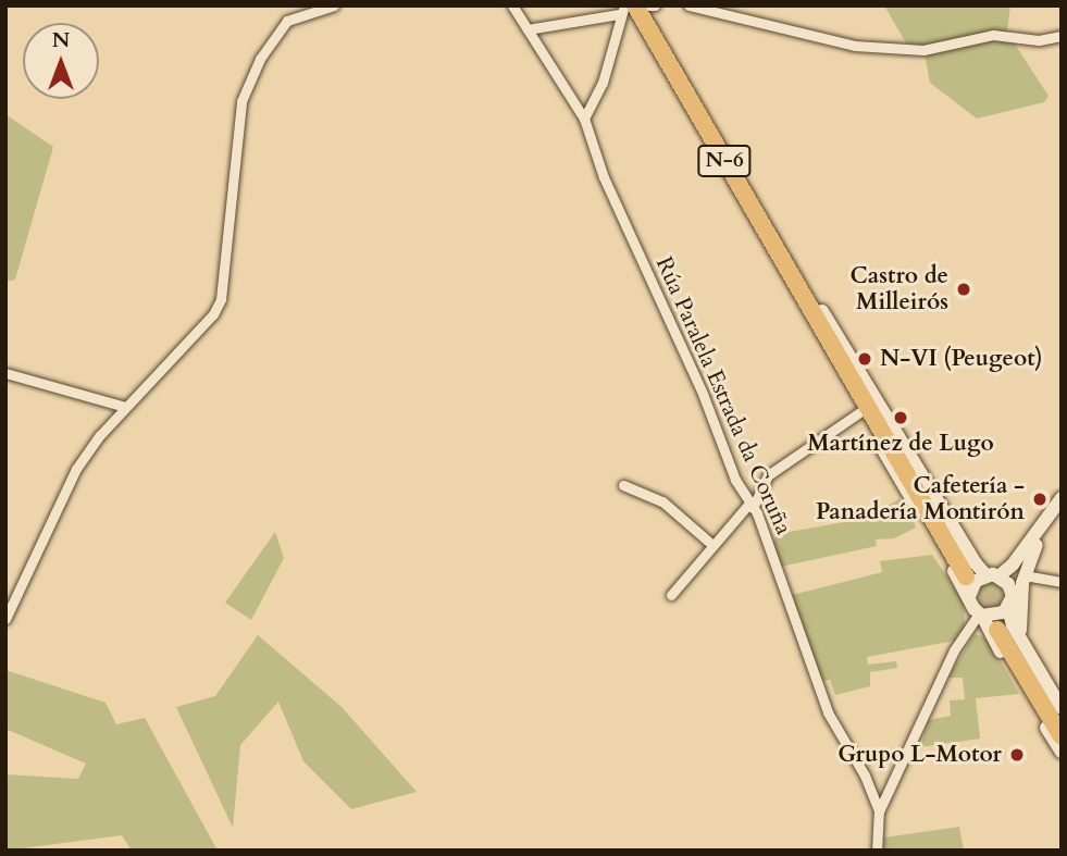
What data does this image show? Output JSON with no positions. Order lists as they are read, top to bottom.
{
  "streets": {
    "highway": ["N-6"],
    "street": ["Rúa Paralela Estrada da Coruña"]
  },
  "places": [
    "Castro de Milleirós",
    "N-VI (Peugeot)",
    "Martínez de Lugo",
    "Cafetería - Panadería Montirón",
    "Grupo L-Motor"
  ],
  "north": "top"
}
